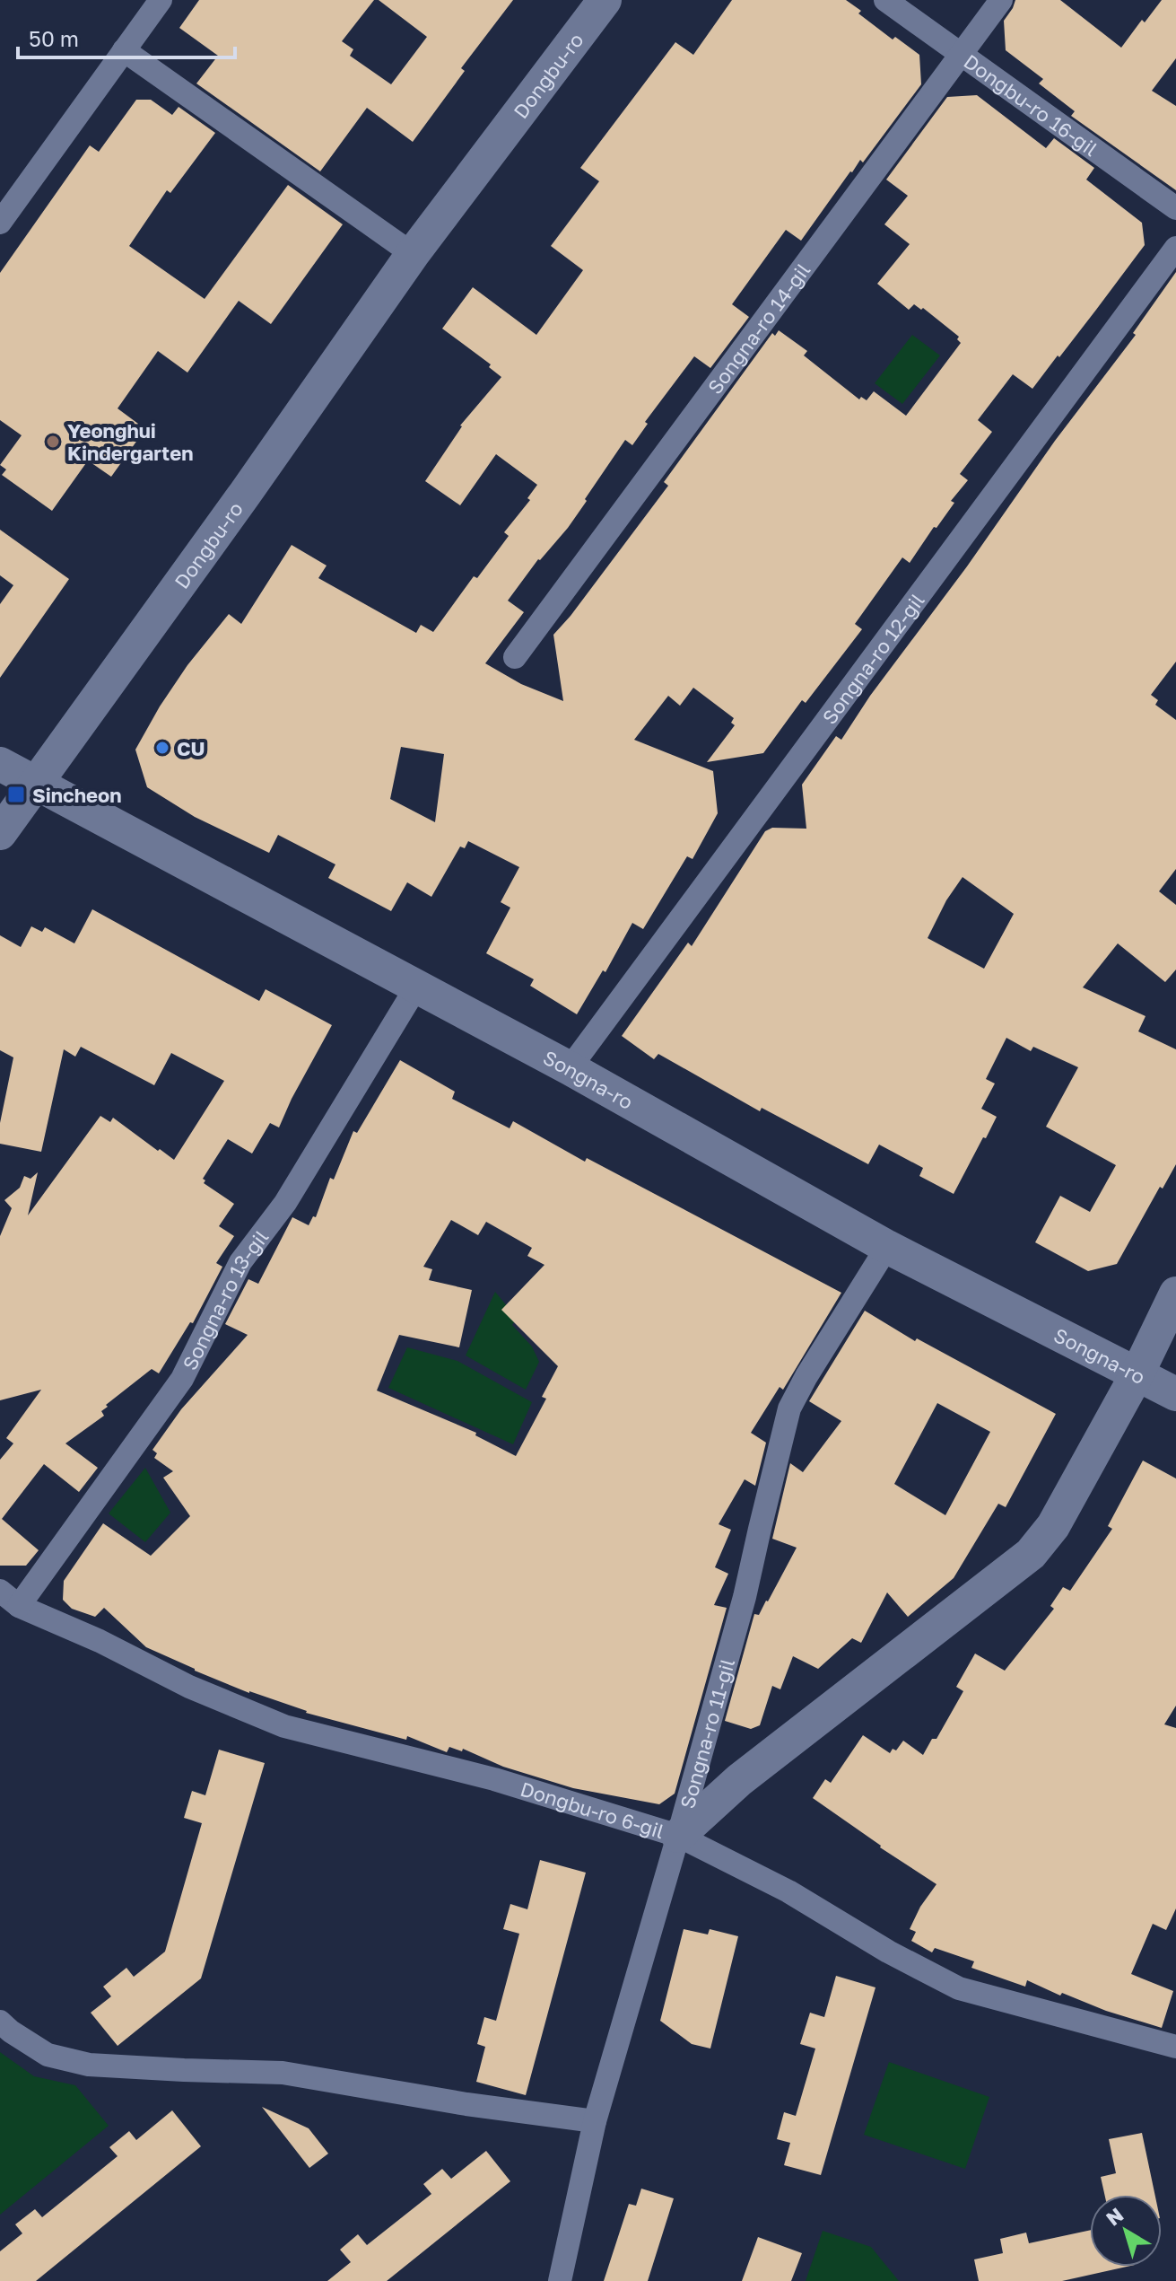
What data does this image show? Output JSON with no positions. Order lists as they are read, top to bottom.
{
  "streets": {
    "main road": ["Dongbu-ro", "Songna-ro"],
    "street": [
      "Dongbu-ro 16-gil",
      "Songna-ro 14-gil",
      "Songna-ro 12-gil",
      "Songna-ro 13-gil",
      "Songna-ro 11-gil",
      "Dongbu-ro 6-gil"
    ]
  },
  "crossings": [
    ["Dongbu-ro", "Songna-ro"],
    ["Dongbu-ro 16-gil", "Songna-ro 14-gil"],
    ["Songna-ro 12-gil", "Songna-ro"],
    ["Songna-ro", "Songna-ro 13-gil"],
    ["Songna-ro", "Songna-ro 11-gil"],
    ["Songna-ro 13-gil", "Dongbu-ro 6-gil"],
    ["Songna-ro 11-gil", "Dongbu-ro 6-gil"]
  ],
  "places": {
    "other": ["Yeonghui Kindergarten", "CU"],
    "transit": ["Sincheon"]
  },
  "scale_bar": "50 m",
  "north": "top left"
}
